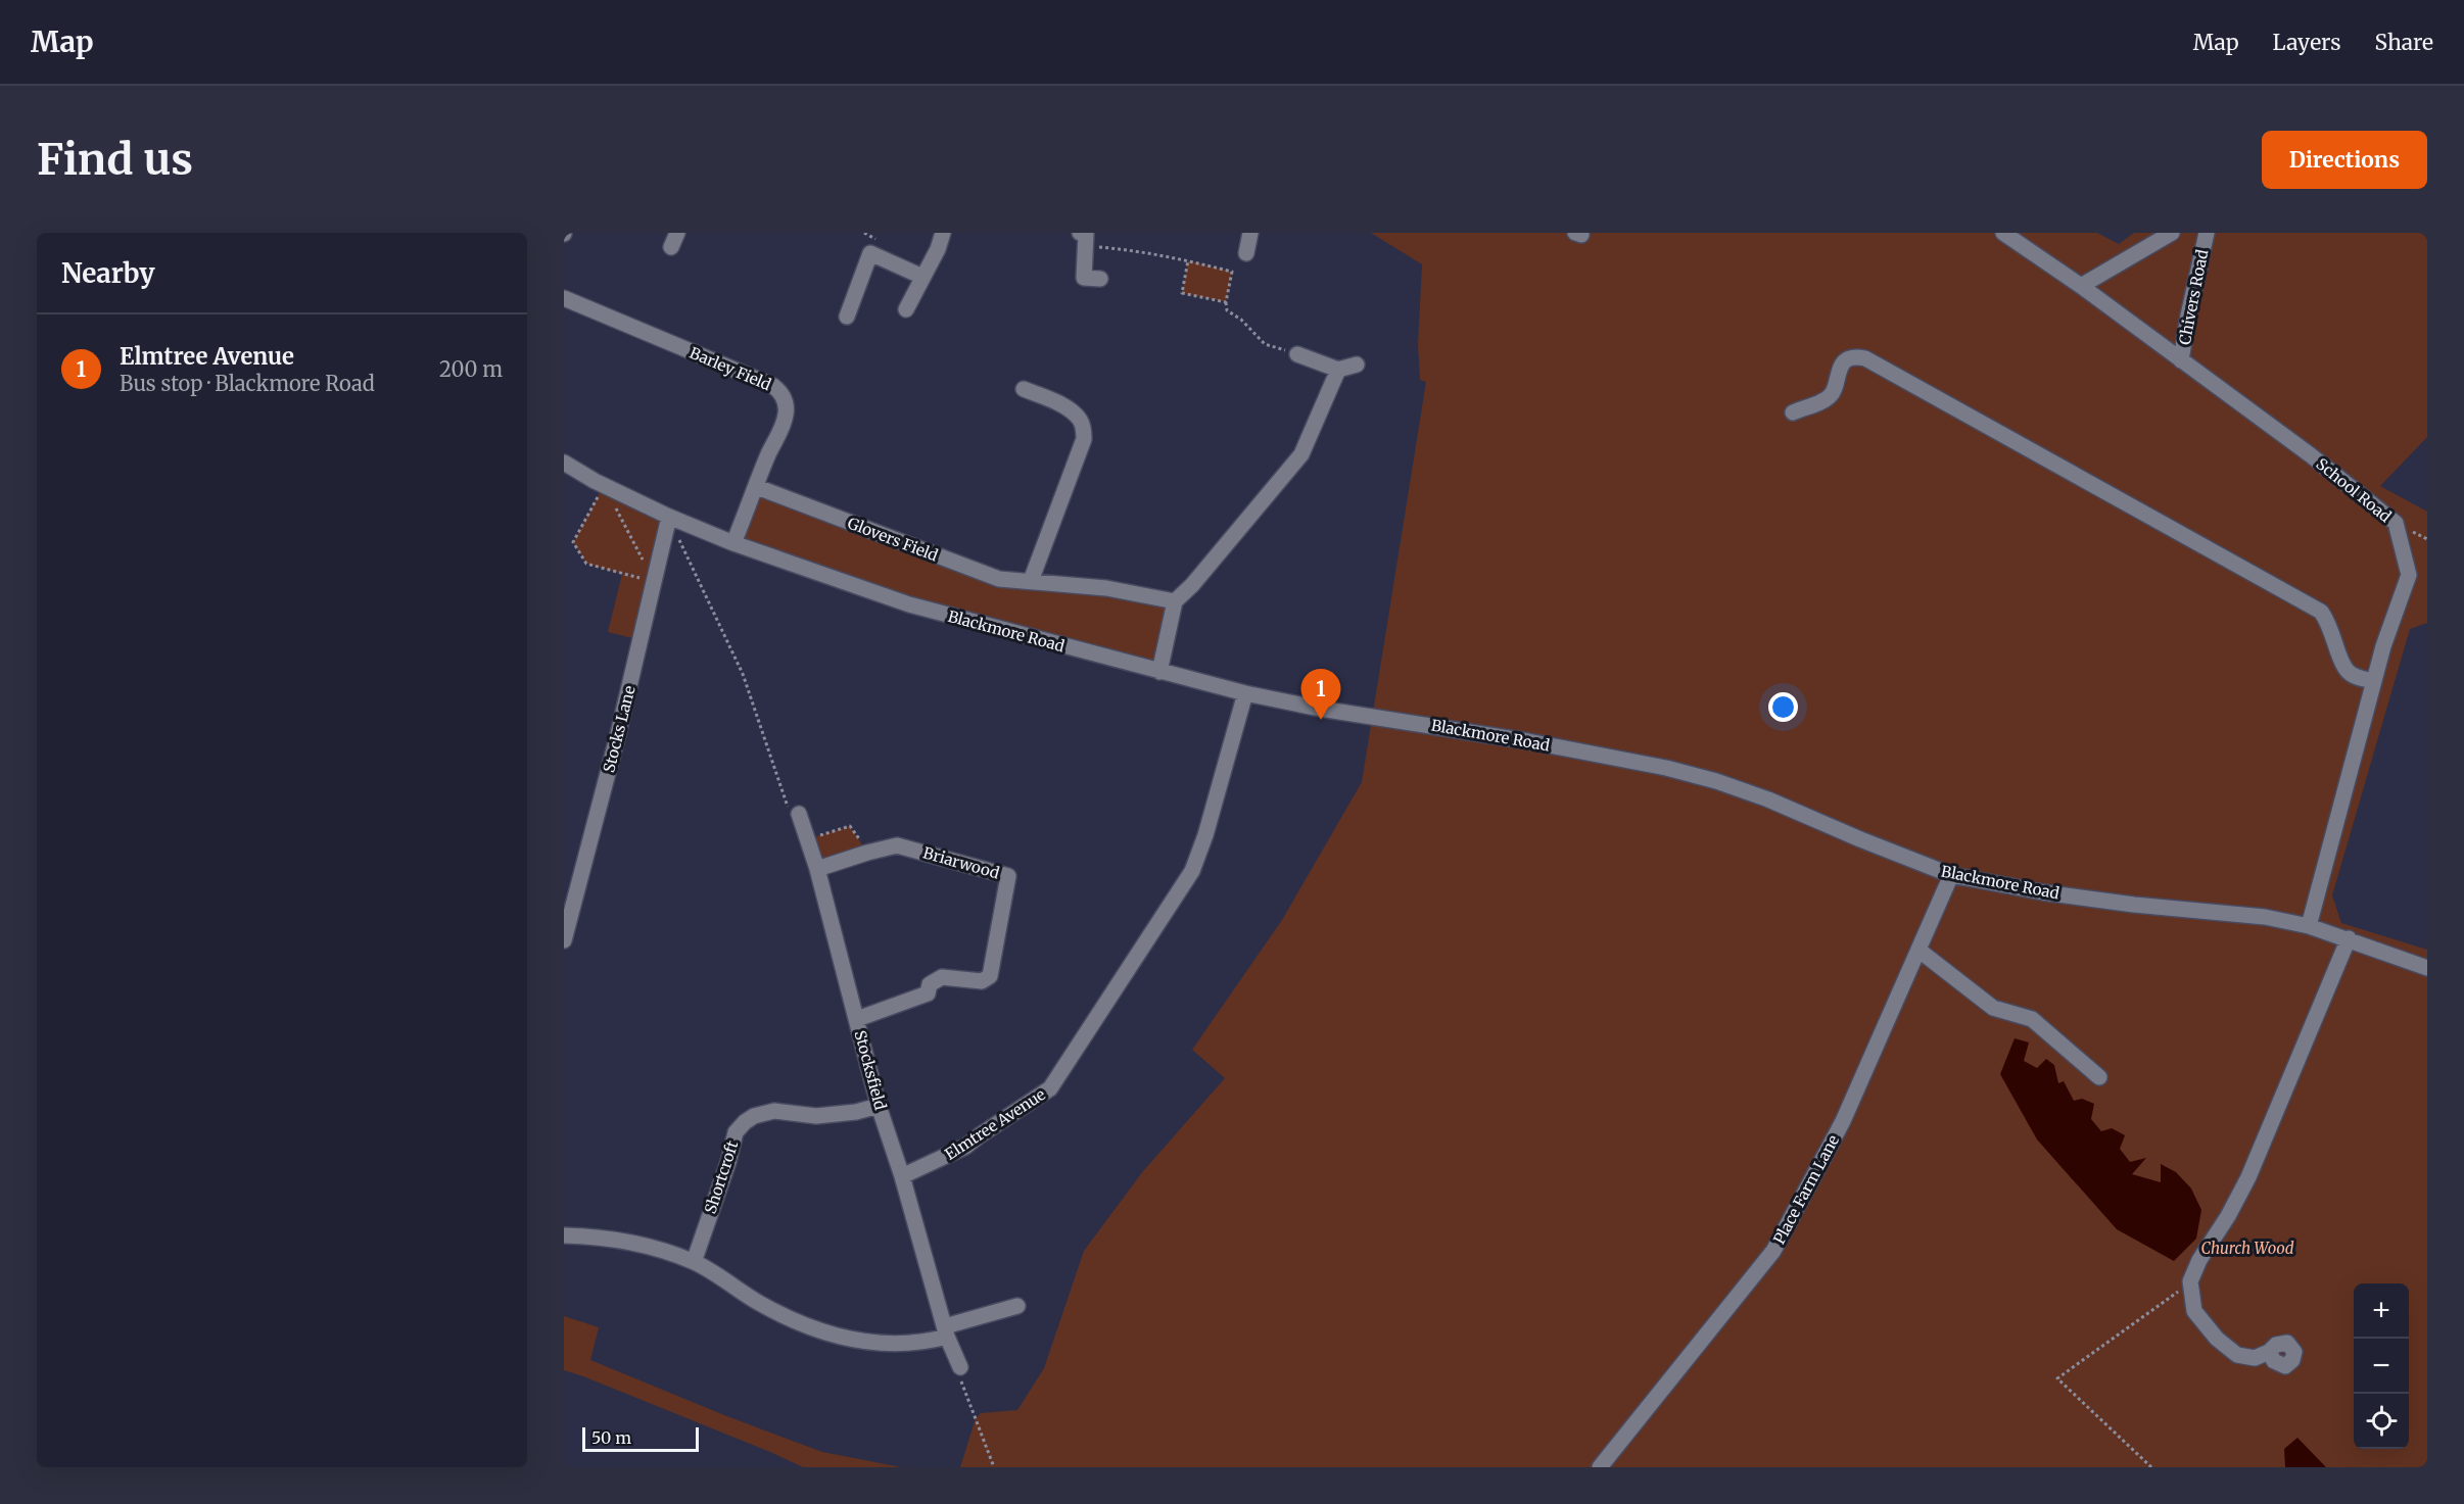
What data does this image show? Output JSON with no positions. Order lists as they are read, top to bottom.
{
  "streets": {
    "street": [
      "Chivers Road",
      "Barley Field",
      "School Road",
      "Glovers Field",
      "Blackmore Road",
      "Stocks Lane",
      "Briarwood",
      "Stocksfield",
      "Elmtree Avenue",
      "Shortcroft",
      "Place Farm Lane"
    ]
  },
  "crossings": [
    ["Chivers Road", "School Road"],
    ["Barley Field", "Glovers Field"],
    ["Barley Field", "Blackmore Road"],
    ["School Road", "Blackmore Road"],
    ["Blackmore Road", "Stocks Lane"],
    ["Blackmore Road", "Elmtree Avenue"],
    ["Blackmore Road", "Place Farm Lane"],
    ["Briarwood", "Stocksfield"],
    ["Stocksfield", "Elmtree Avenue"],
    ["Stocksfield", "Shortcroft"]
  ],
  "parks": ["Church Wood"],
  "scale_bar": "50 m",
  "page": {
    "header": "Map",
    "nav": ["Map", "Layers", "Share"],
    "buttons": "Directions",
    "title": "Find us",
    "heading": "Nearby",
    "list": [
      {
        "mark": "1",
        "name": "Elmtree Avenue",
        "note": "Bus stop · Blackmore Road",
        "value": "200 m"
      }
    ],
    "pins": "1",
    "map_buttons": ["+", "−"],
    "scale": "50 m"
  }
}
